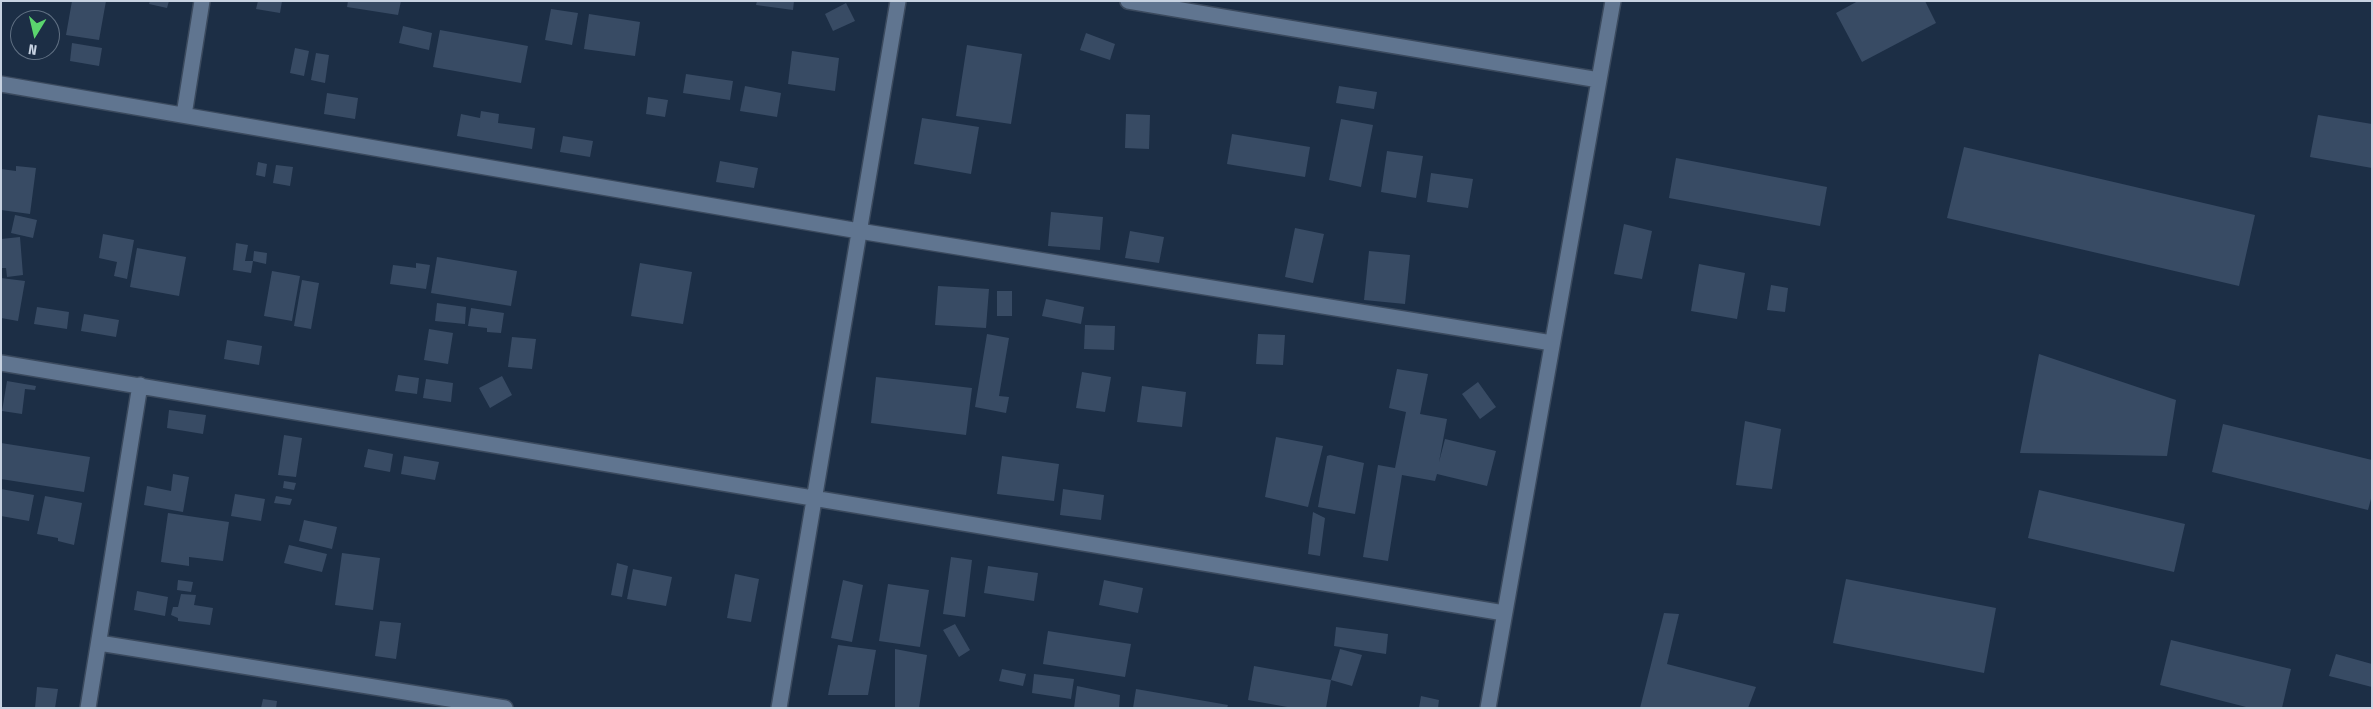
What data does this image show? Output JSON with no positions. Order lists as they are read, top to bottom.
{
  "north": "bottom"
}
